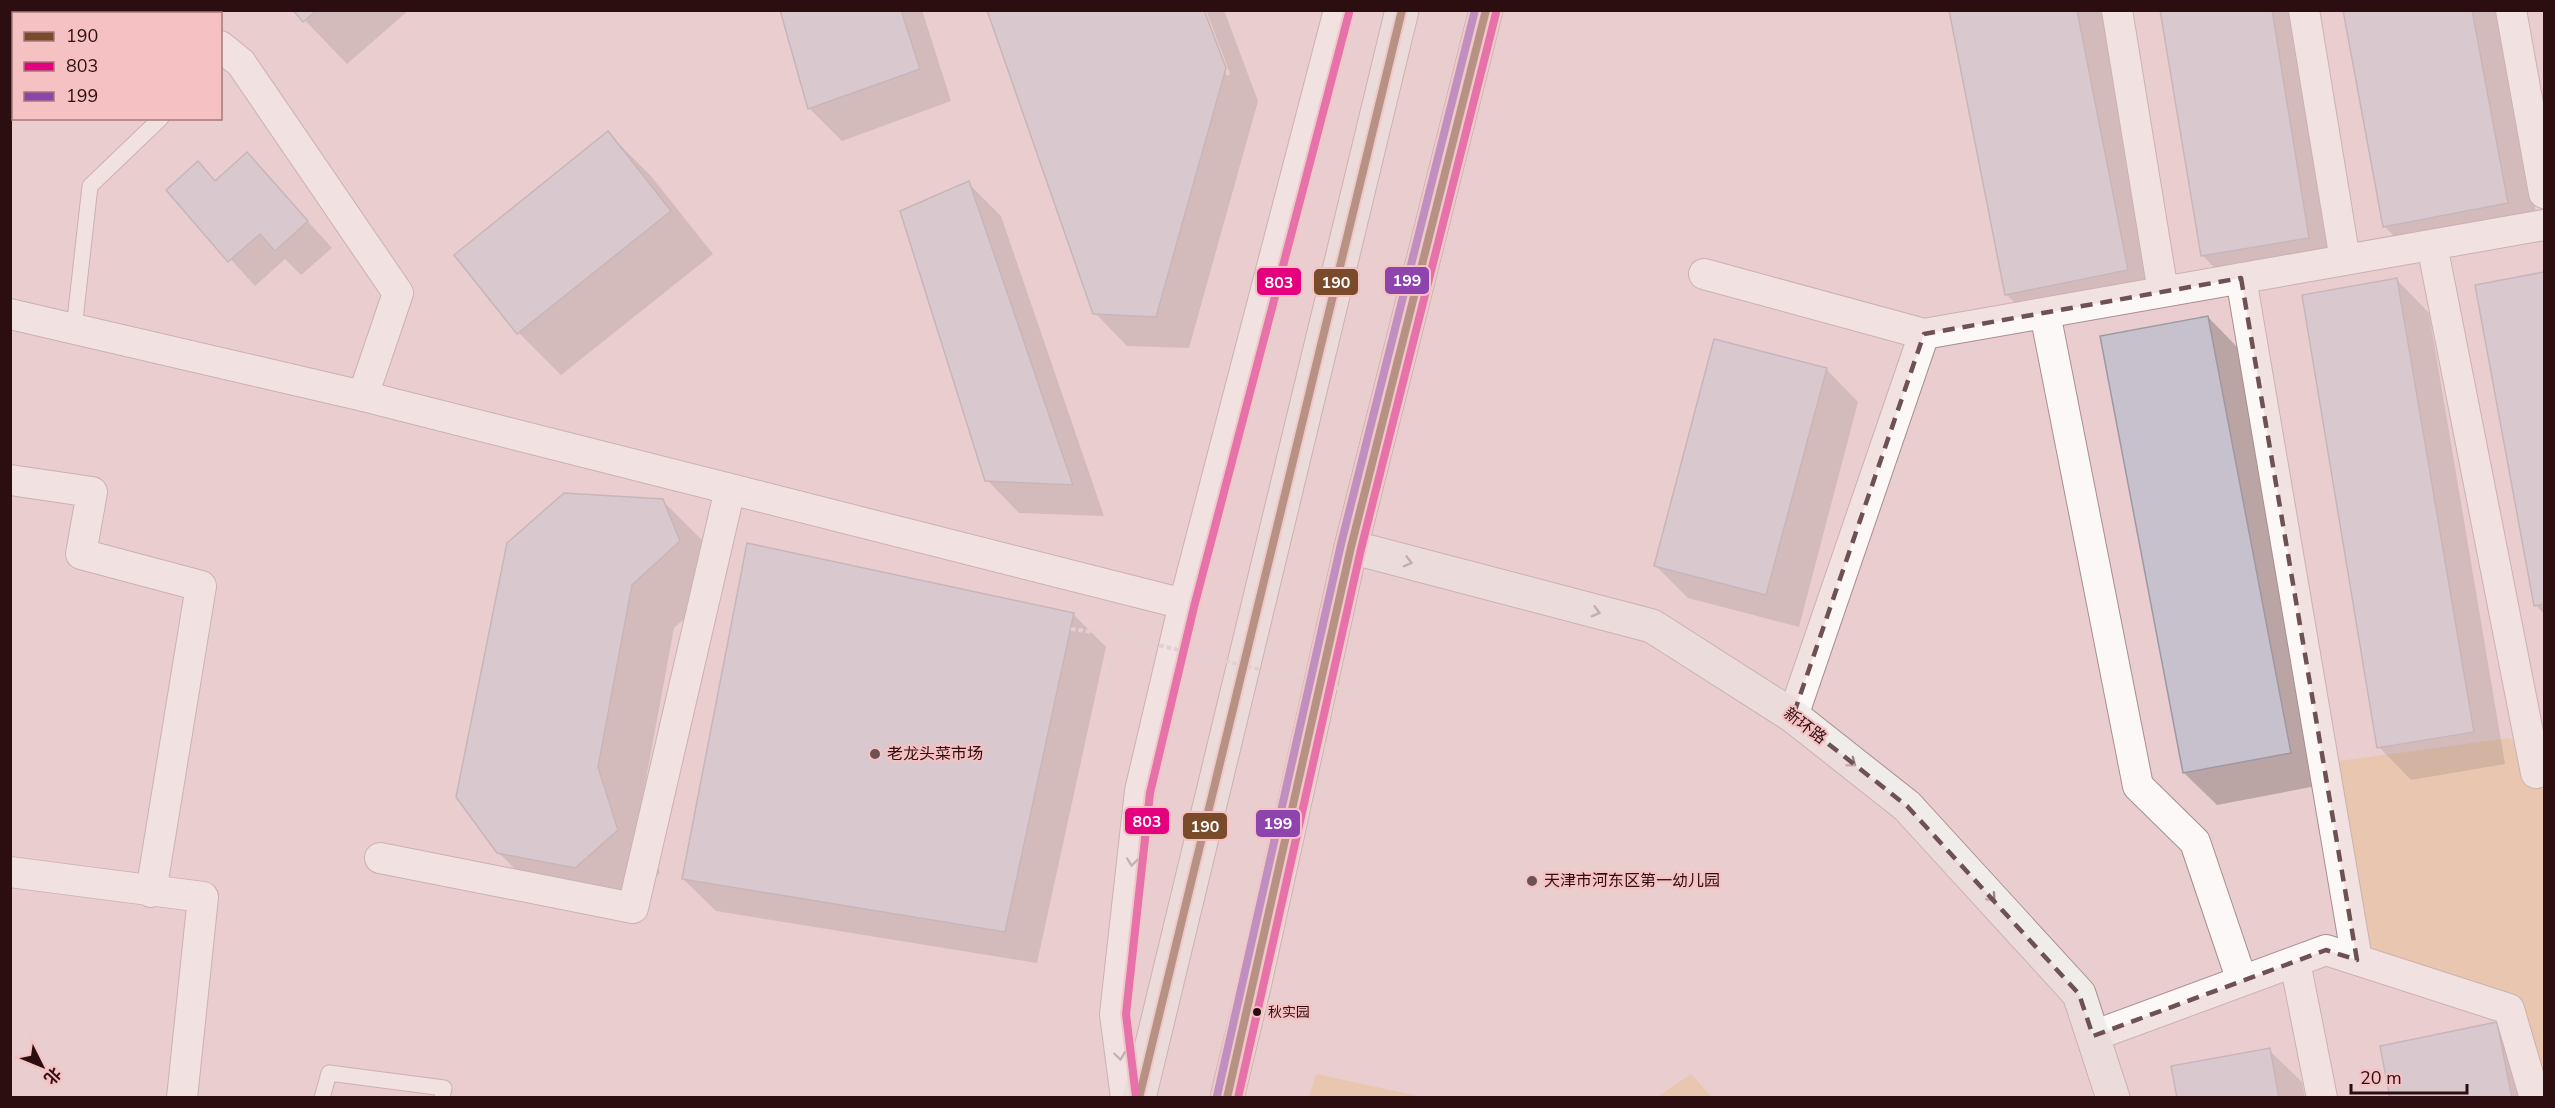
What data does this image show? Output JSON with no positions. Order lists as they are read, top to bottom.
{
  "streets": {
    "main road": ["新环路"]
  },
  "one_way": ["新环路"],
  "places": ["老龙头菜市场", "天津市河东区第一幼儿园", "秋实园"],
  "lines": ["transit line 190", "transit line 199", "transit line 803"],
  "legend": ["190", "803", "199"],
  "scale_bar": "20 m",
  "north": "bottom right"
}
